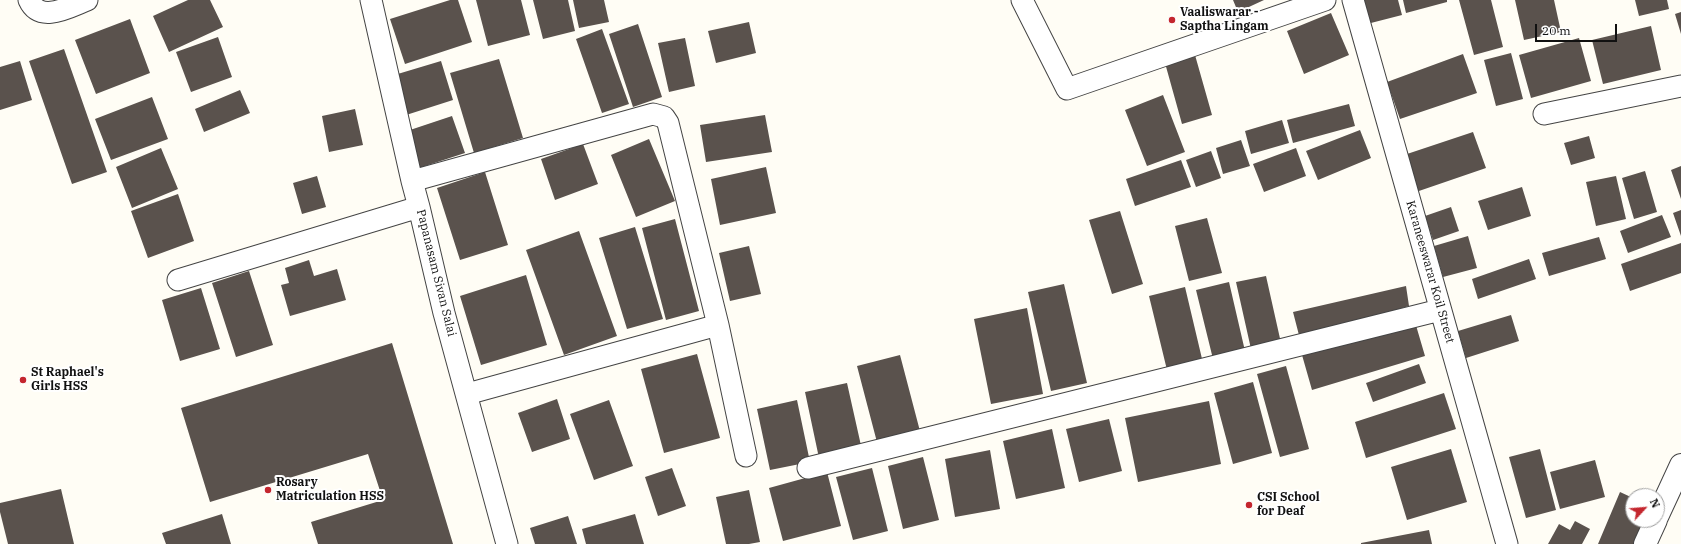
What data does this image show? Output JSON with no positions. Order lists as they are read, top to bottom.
{
  "streets": {
    "street": ["Karaneeswarar Koil Street", "Papanasam Sivan Salai"]
  },
  "places": [
    "Vaaliswarar - Saptha Lingam",
    "St Raphael's Girls HSS",
    "Rosary Matriculation HSS",
    "CSI School for Deaf"
  ],
  "scale_bar": "20 m",
  "north": "top right"
}
